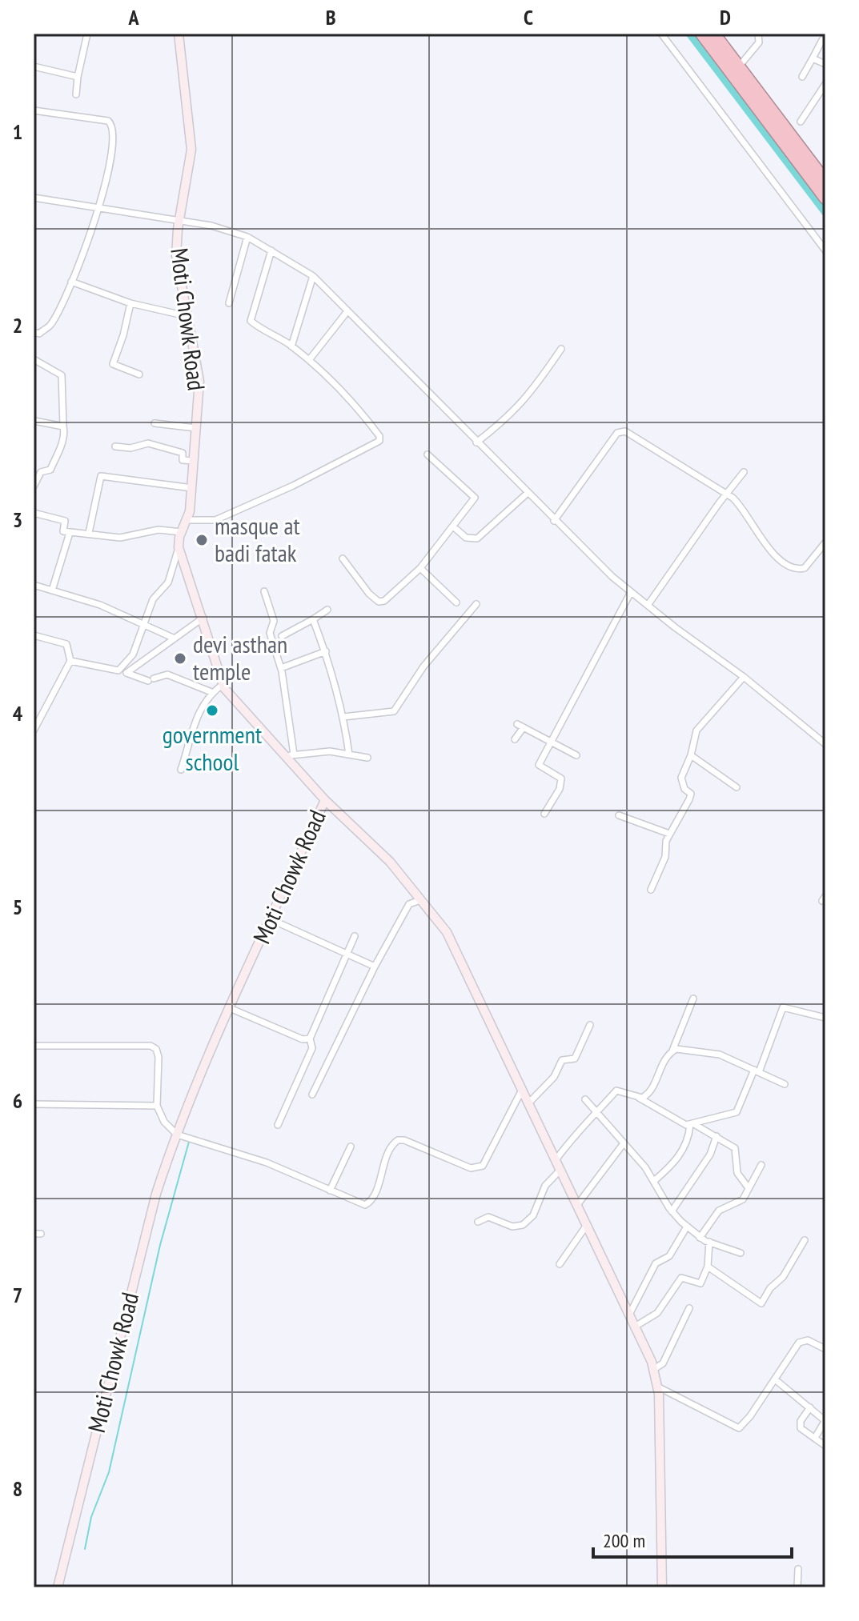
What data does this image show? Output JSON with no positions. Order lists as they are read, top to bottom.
{
  "streets": {
    "street": ["Moti Chowk Road"]
  },
  "places": ["masque at badi fatak", "devi asthan temple", "government school"],
  "scale_bar": "200 m",
  "grid": {
    "columns": [
      "A",
      "B",
      "C",
      "D"
    ],
    "rows": [
      "1",
      "2",
      "3",
      "4",
      "5",
      "6",
      "7",
      "8"
    ]
  }
}
